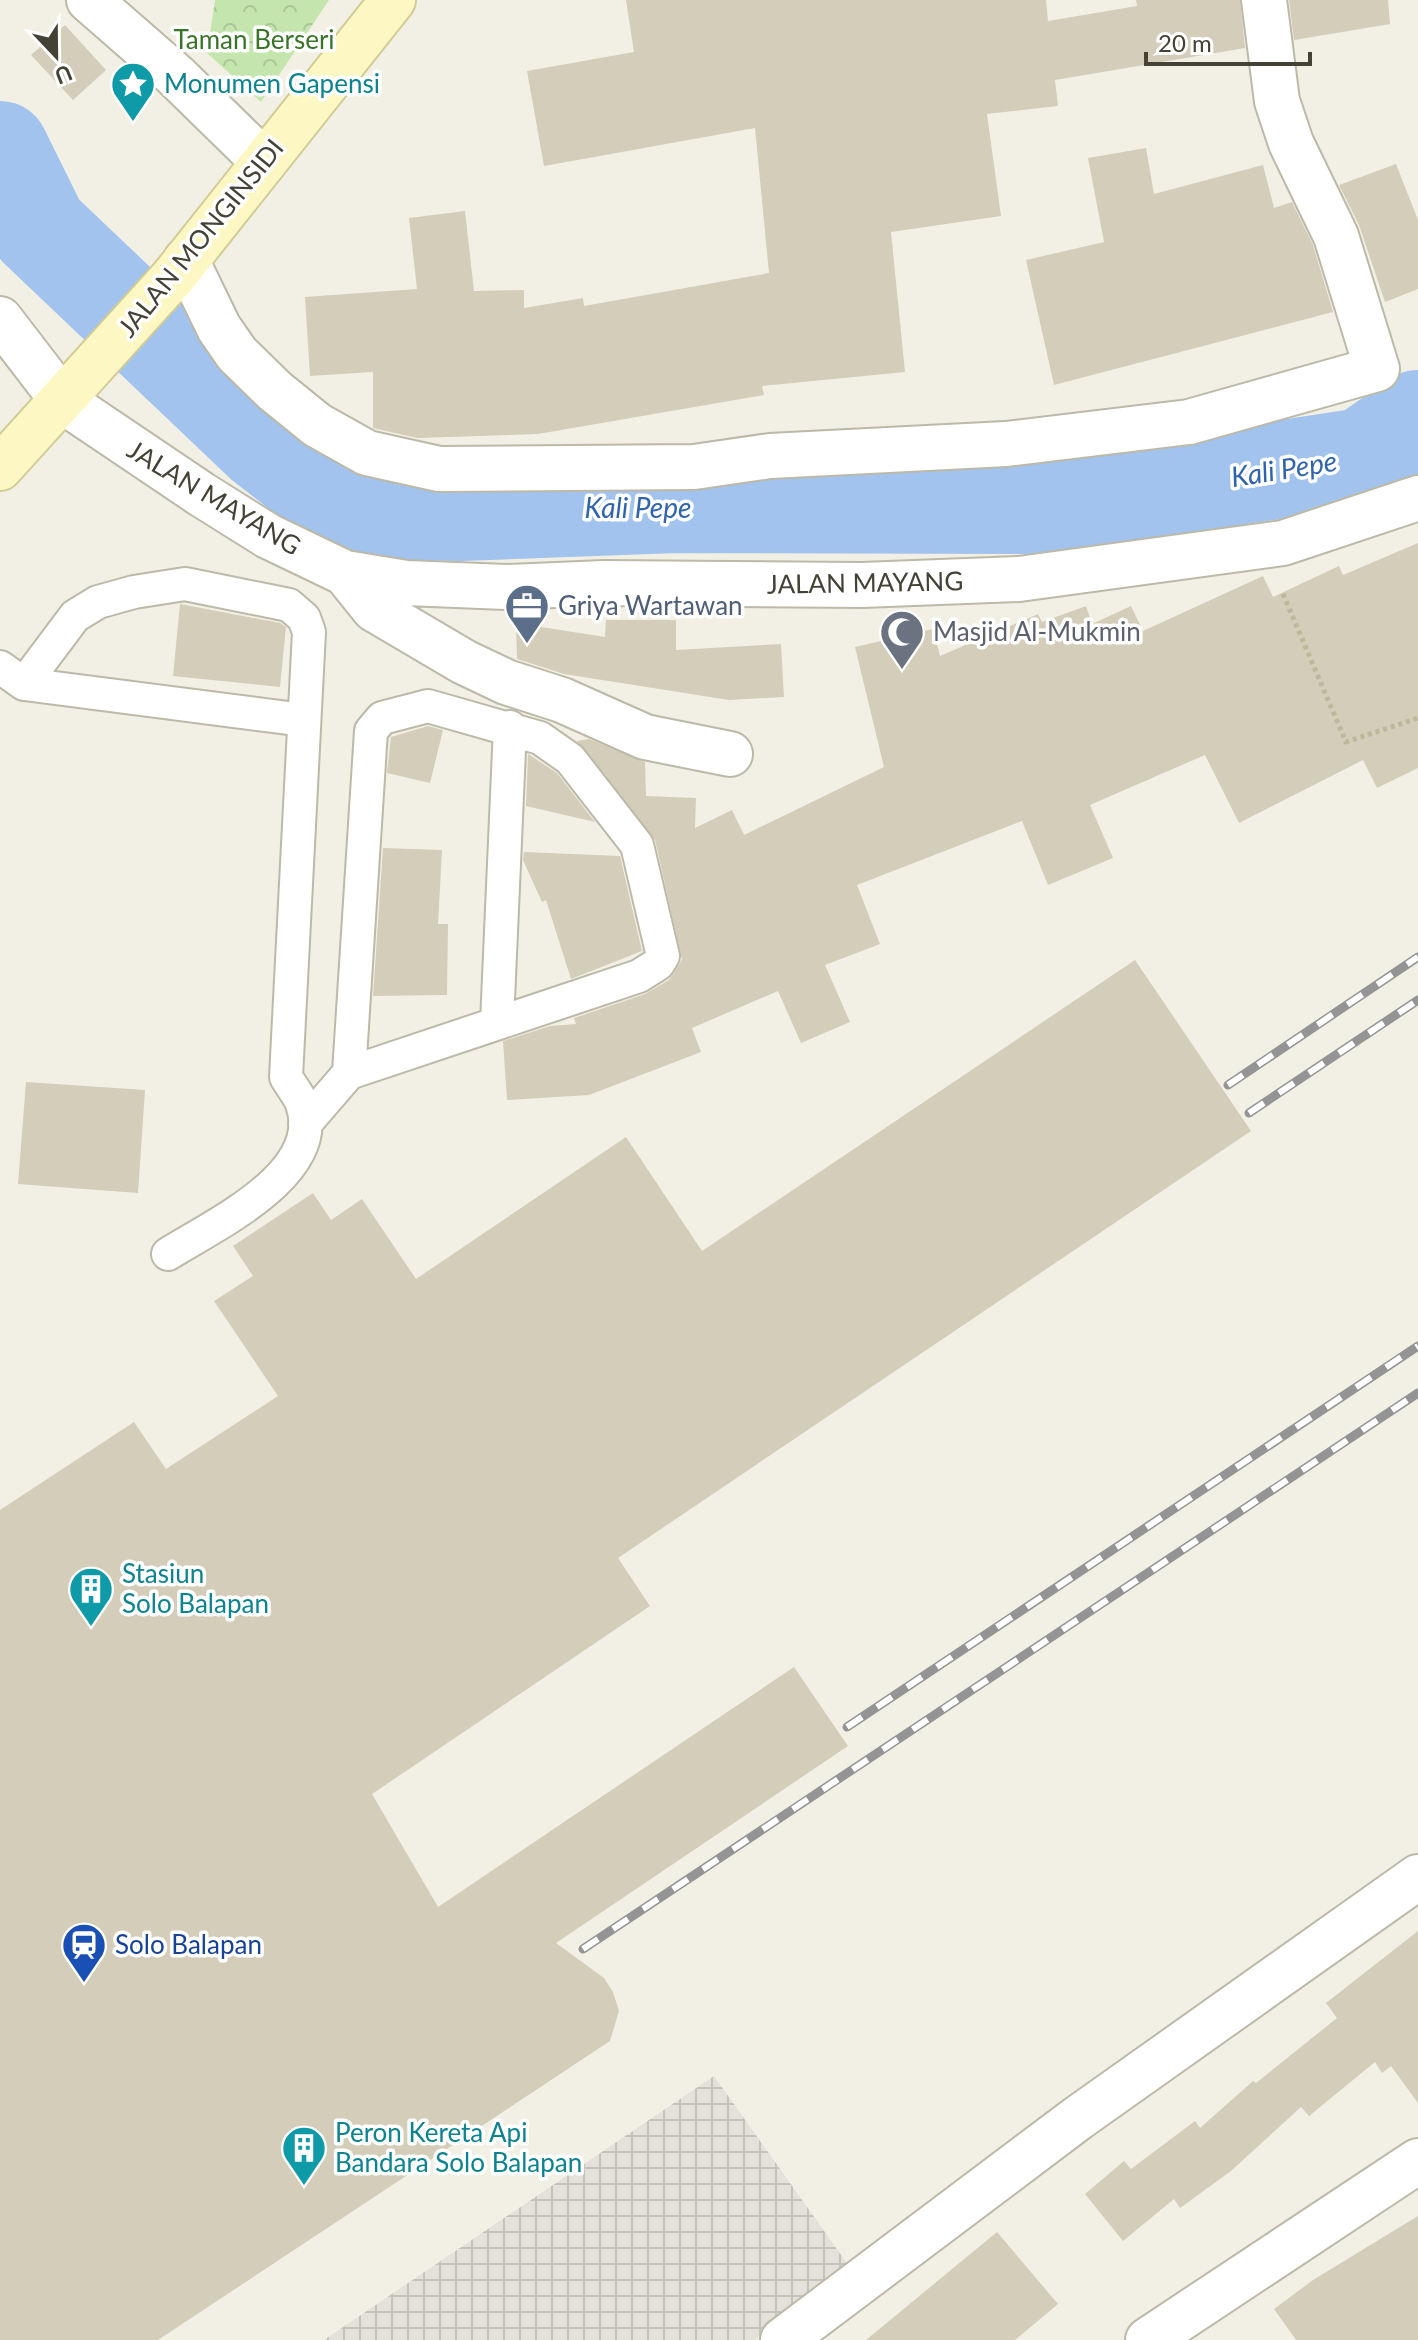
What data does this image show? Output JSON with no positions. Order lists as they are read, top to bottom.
{
  "streets": {
    "main road": ["JALAN MONGINSIDI"],
    "street": ["JALAN MAYANG"]
  },
  "crossings": [
    ["JALAN MONGINSIDI", "JALAN MAYANG"]
  ],
  "water": ["Kali Pepe"],
  "parks": ["Taman Berseri"],
  "places": {
    "place": ["Monumen Gapensi"],
    "office": ["Griya Wartawan"],
    "mosque": ["Masjid Al-Mukmin"],
    "building": ["Stasiun Solo Balapan", "Peron Kereta Api Bandara Solo Balapan"],
    "station": ["Solo Balapan"]
  },
  "scale_bar": "20 m",
  "north": "bottom"
}
